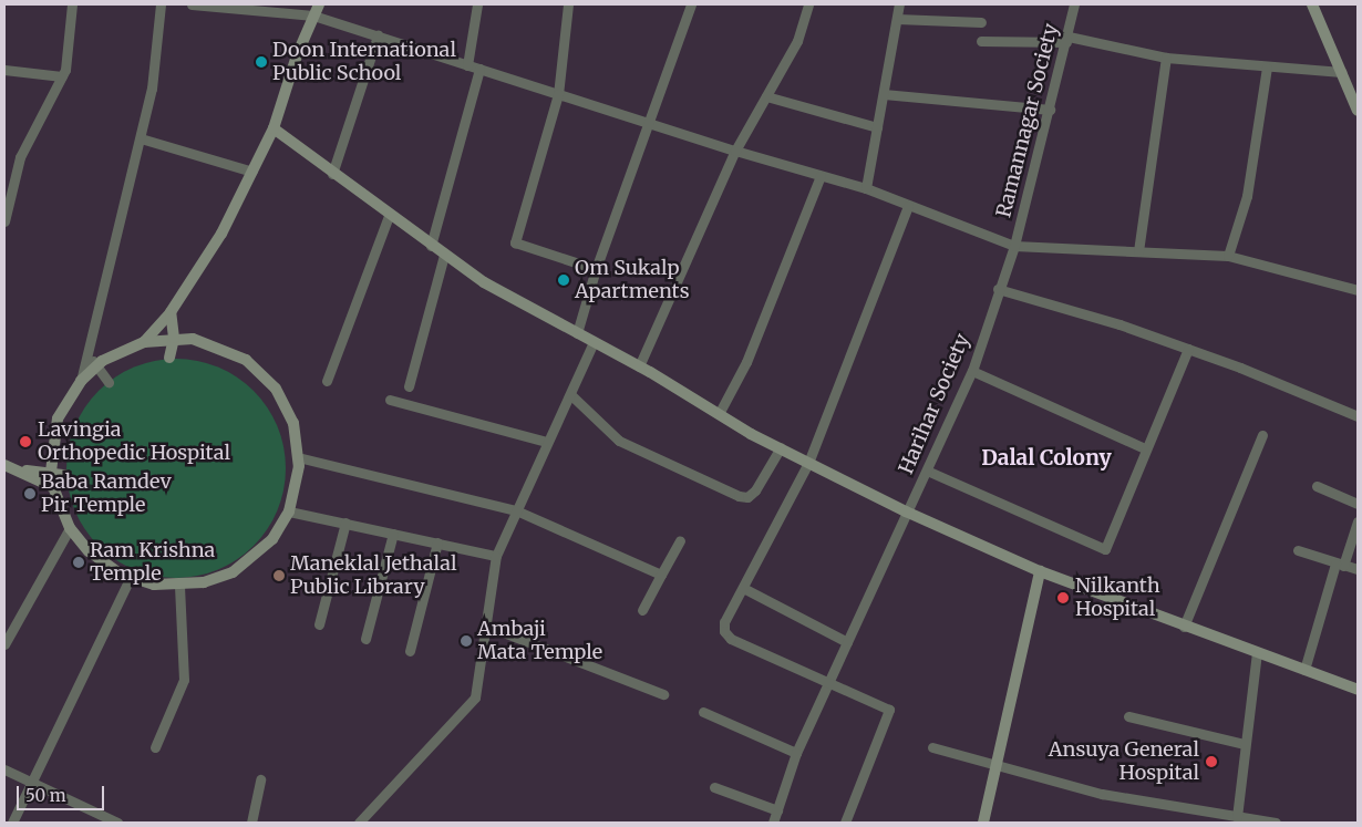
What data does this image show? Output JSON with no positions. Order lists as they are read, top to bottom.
{
  "streets": {
    "street": ["Ramannagar Society", "Harihar Society"]
  },
  "crossings": [
    ["Ramannagar Society", "Harihar Society"]
  ],
  "districts": ["Dalal Colony"],
  "places": [
    "Doon International Public School",
    "Om Sukalp Apartments",
    "Lavingia Orthopedic Hospital",
    "Baba Ramdev Pir Temple",
    "Ram Krishna Temple",
    "Maneklal Jethalal Public Library",
    "Nilkanth Hospital",
    "Ambaji Mata Temple",
    "Ansuya General Hospital"
  ],
  "scale_bar": "50 m"
}
